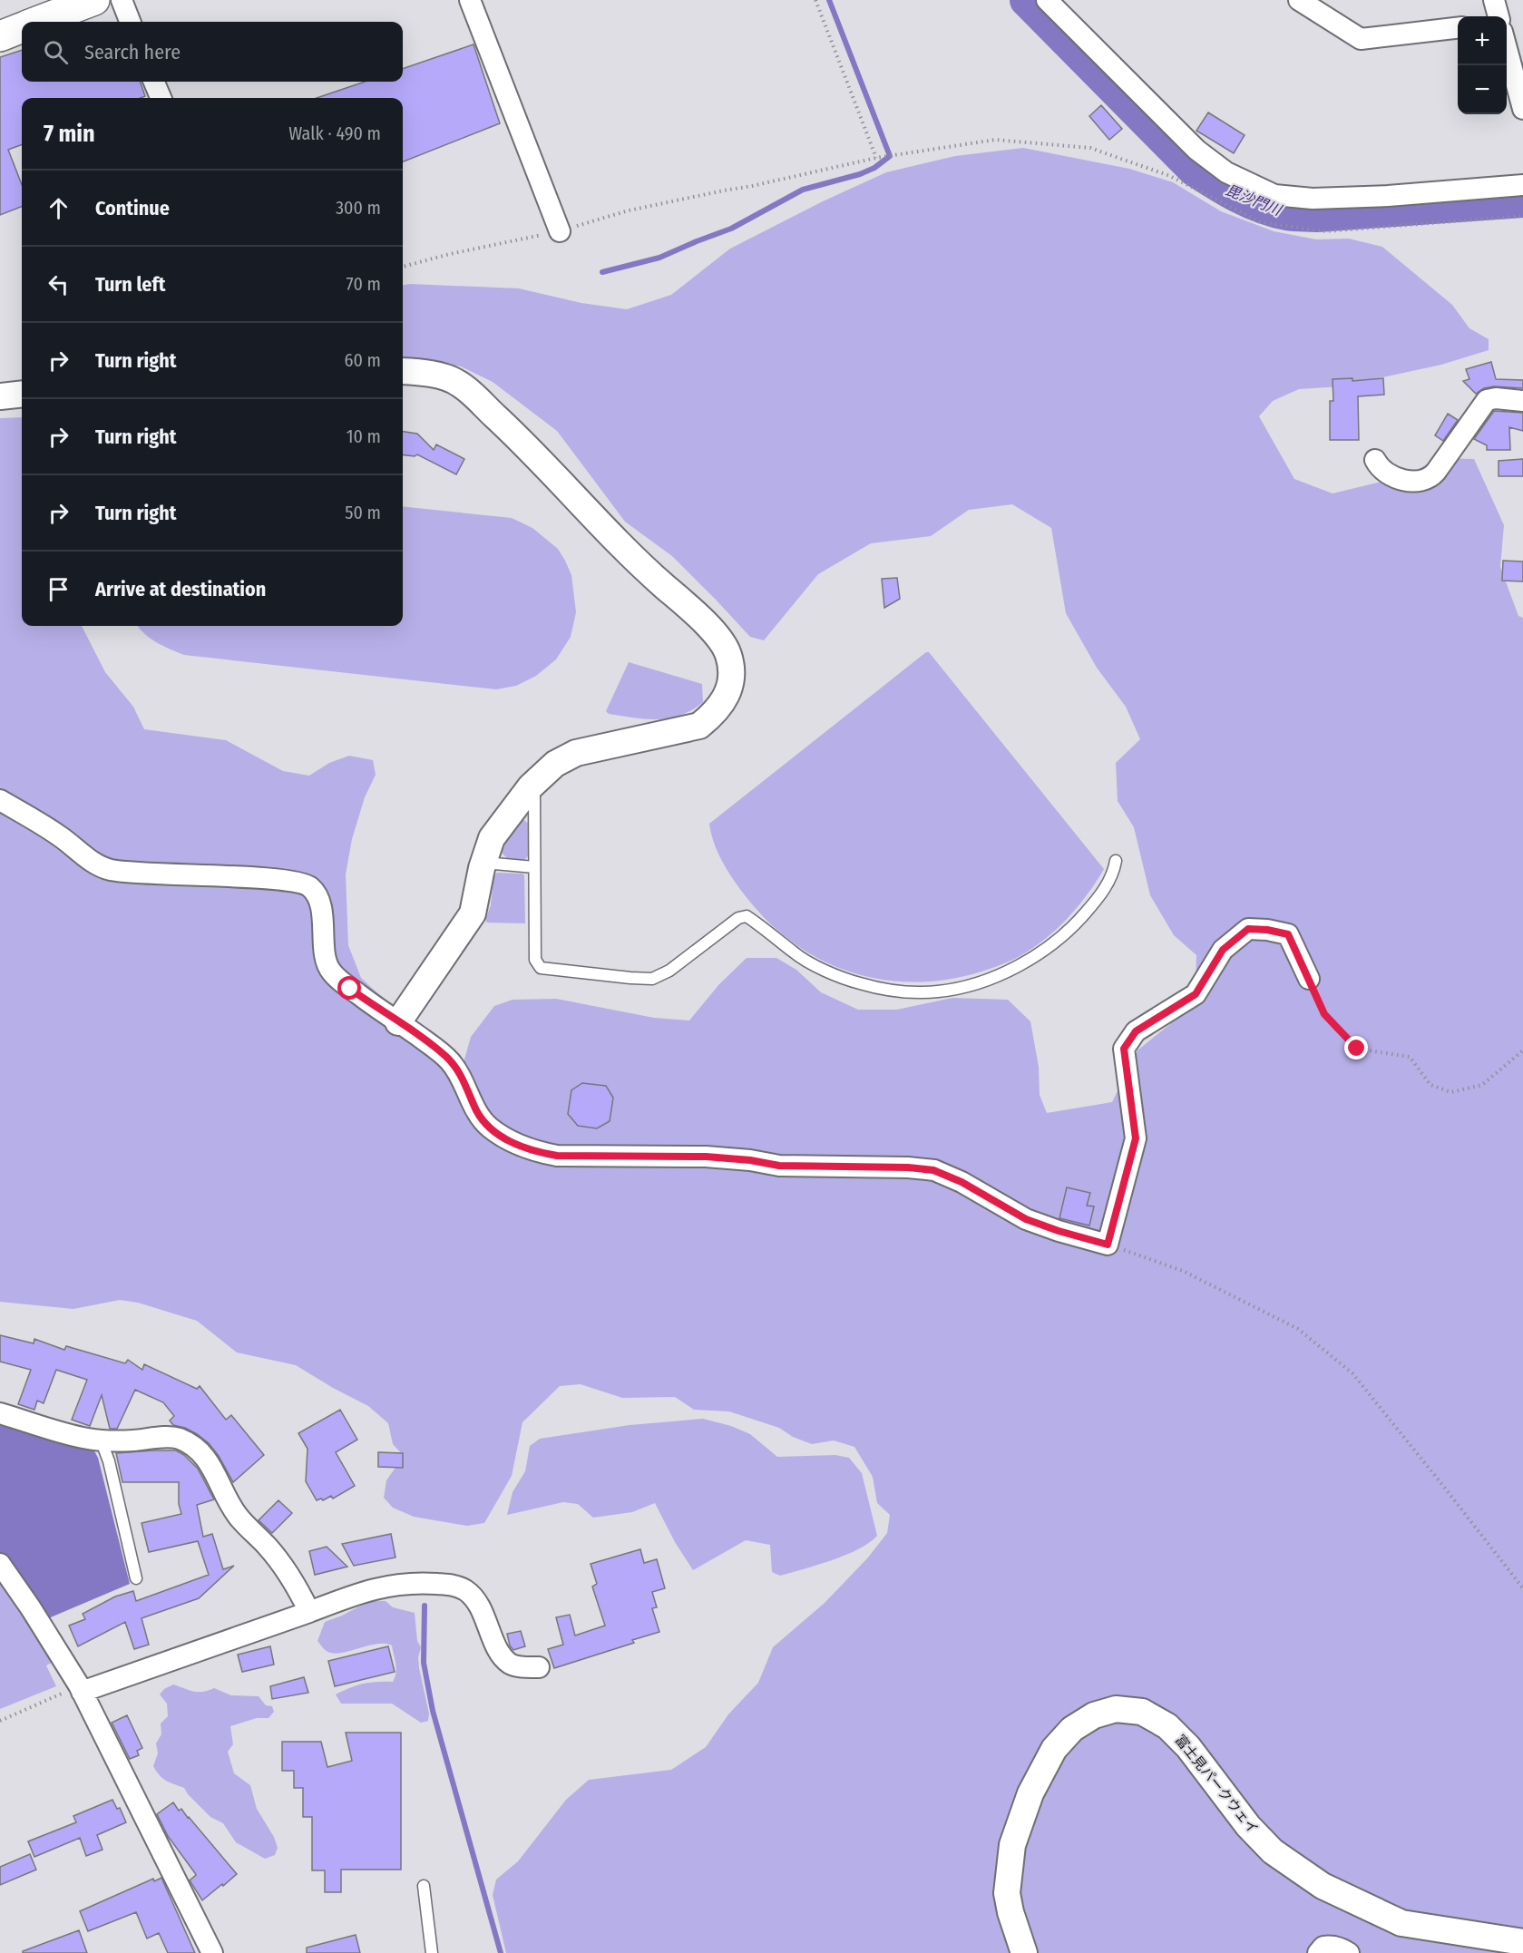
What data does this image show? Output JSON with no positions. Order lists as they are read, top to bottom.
{
  "streets": {
    "street": ["富士見パークウェイ"]
  },
  "water": ["毘沙門川"],
  "page": {
    "map_buttons": ["+", "−"],
    "search": "Search here",
    "heading": ["7 min", "Walk · 490 m"],
    "list": [
      ["Continue", "300 m"],
      ["Turn left", "70 m"],
      ["Turn right", "60 m"],
      ["Turn right", "10 m"],
      ["Turn right", "50 m"],
      "Arrive at destination"
    ]
  }
}
